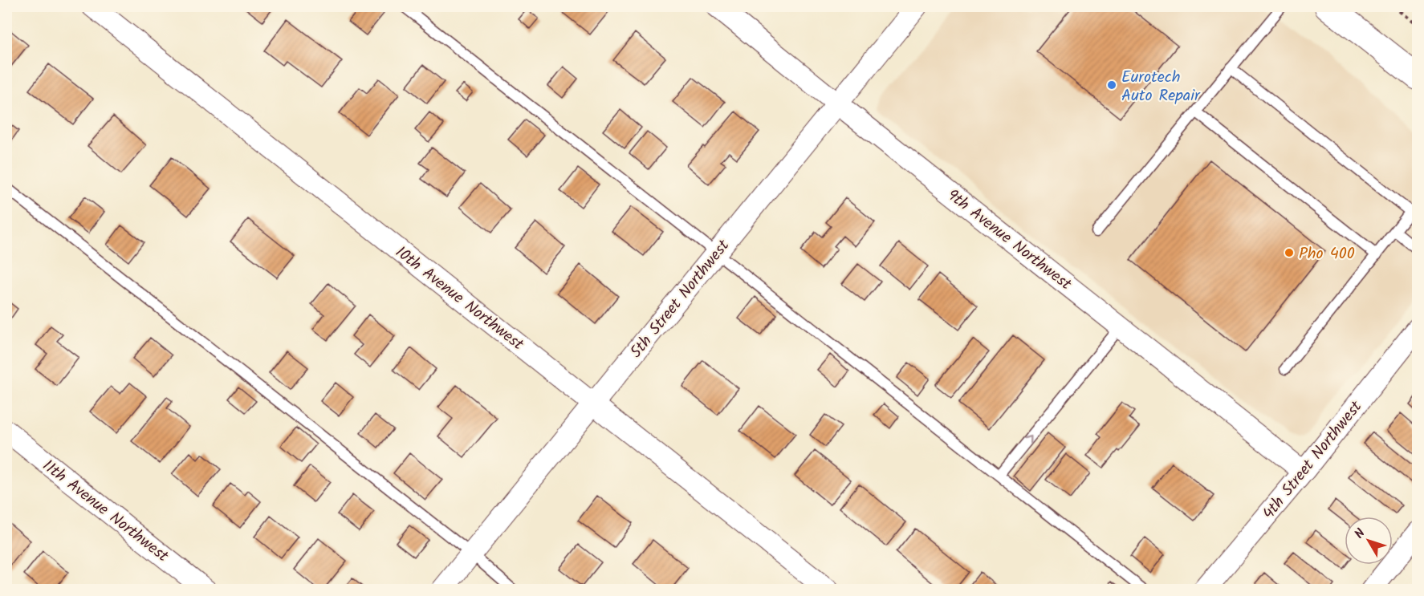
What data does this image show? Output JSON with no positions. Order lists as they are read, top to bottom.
{
  "streets": {
    "street": [
      "9th Avenue Northwest",
      "10th Avenue Northwest",
      "5th Street Northwest",
      "4th Street Northwest",
      "11th Avenue Northwest"
    ]
  },
  "crossings": [
    ["9th Avenue Northwest", "5th Street Northwest"],
    ["9th Avenue Northwest", "4th Street Northwest"],
    ["10th Avenue Northwest", "5th Street Northwest"]
  ],
  "places": ["Eurotech Auto Repair", "Pho 400"],
  "north": "top left"
}
